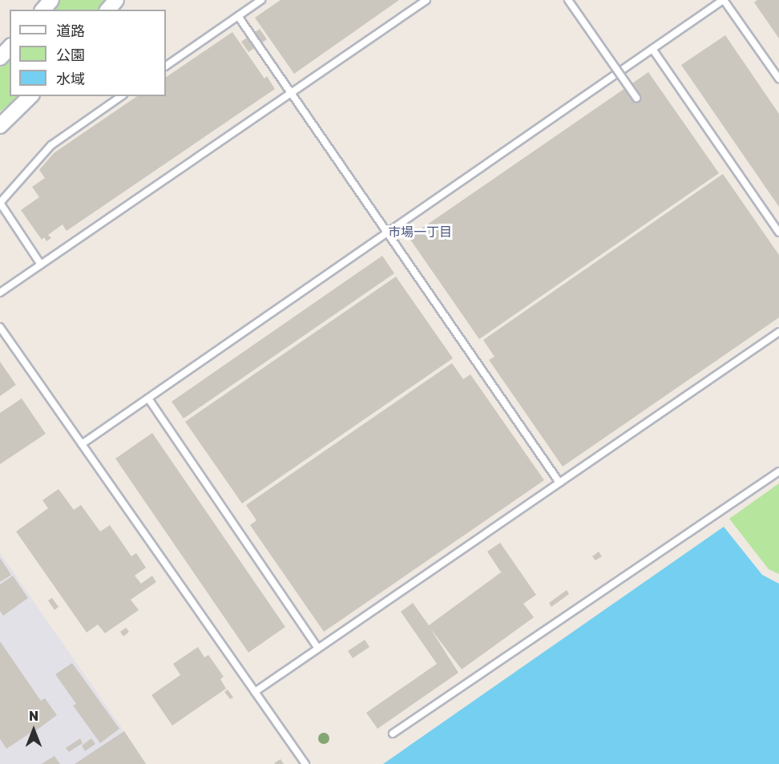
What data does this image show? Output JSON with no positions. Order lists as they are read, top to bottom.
{
  "districts": ["市場一丁目"],
  "legend": ["道路", "公園", "水域"],
  "north": "top"
}
